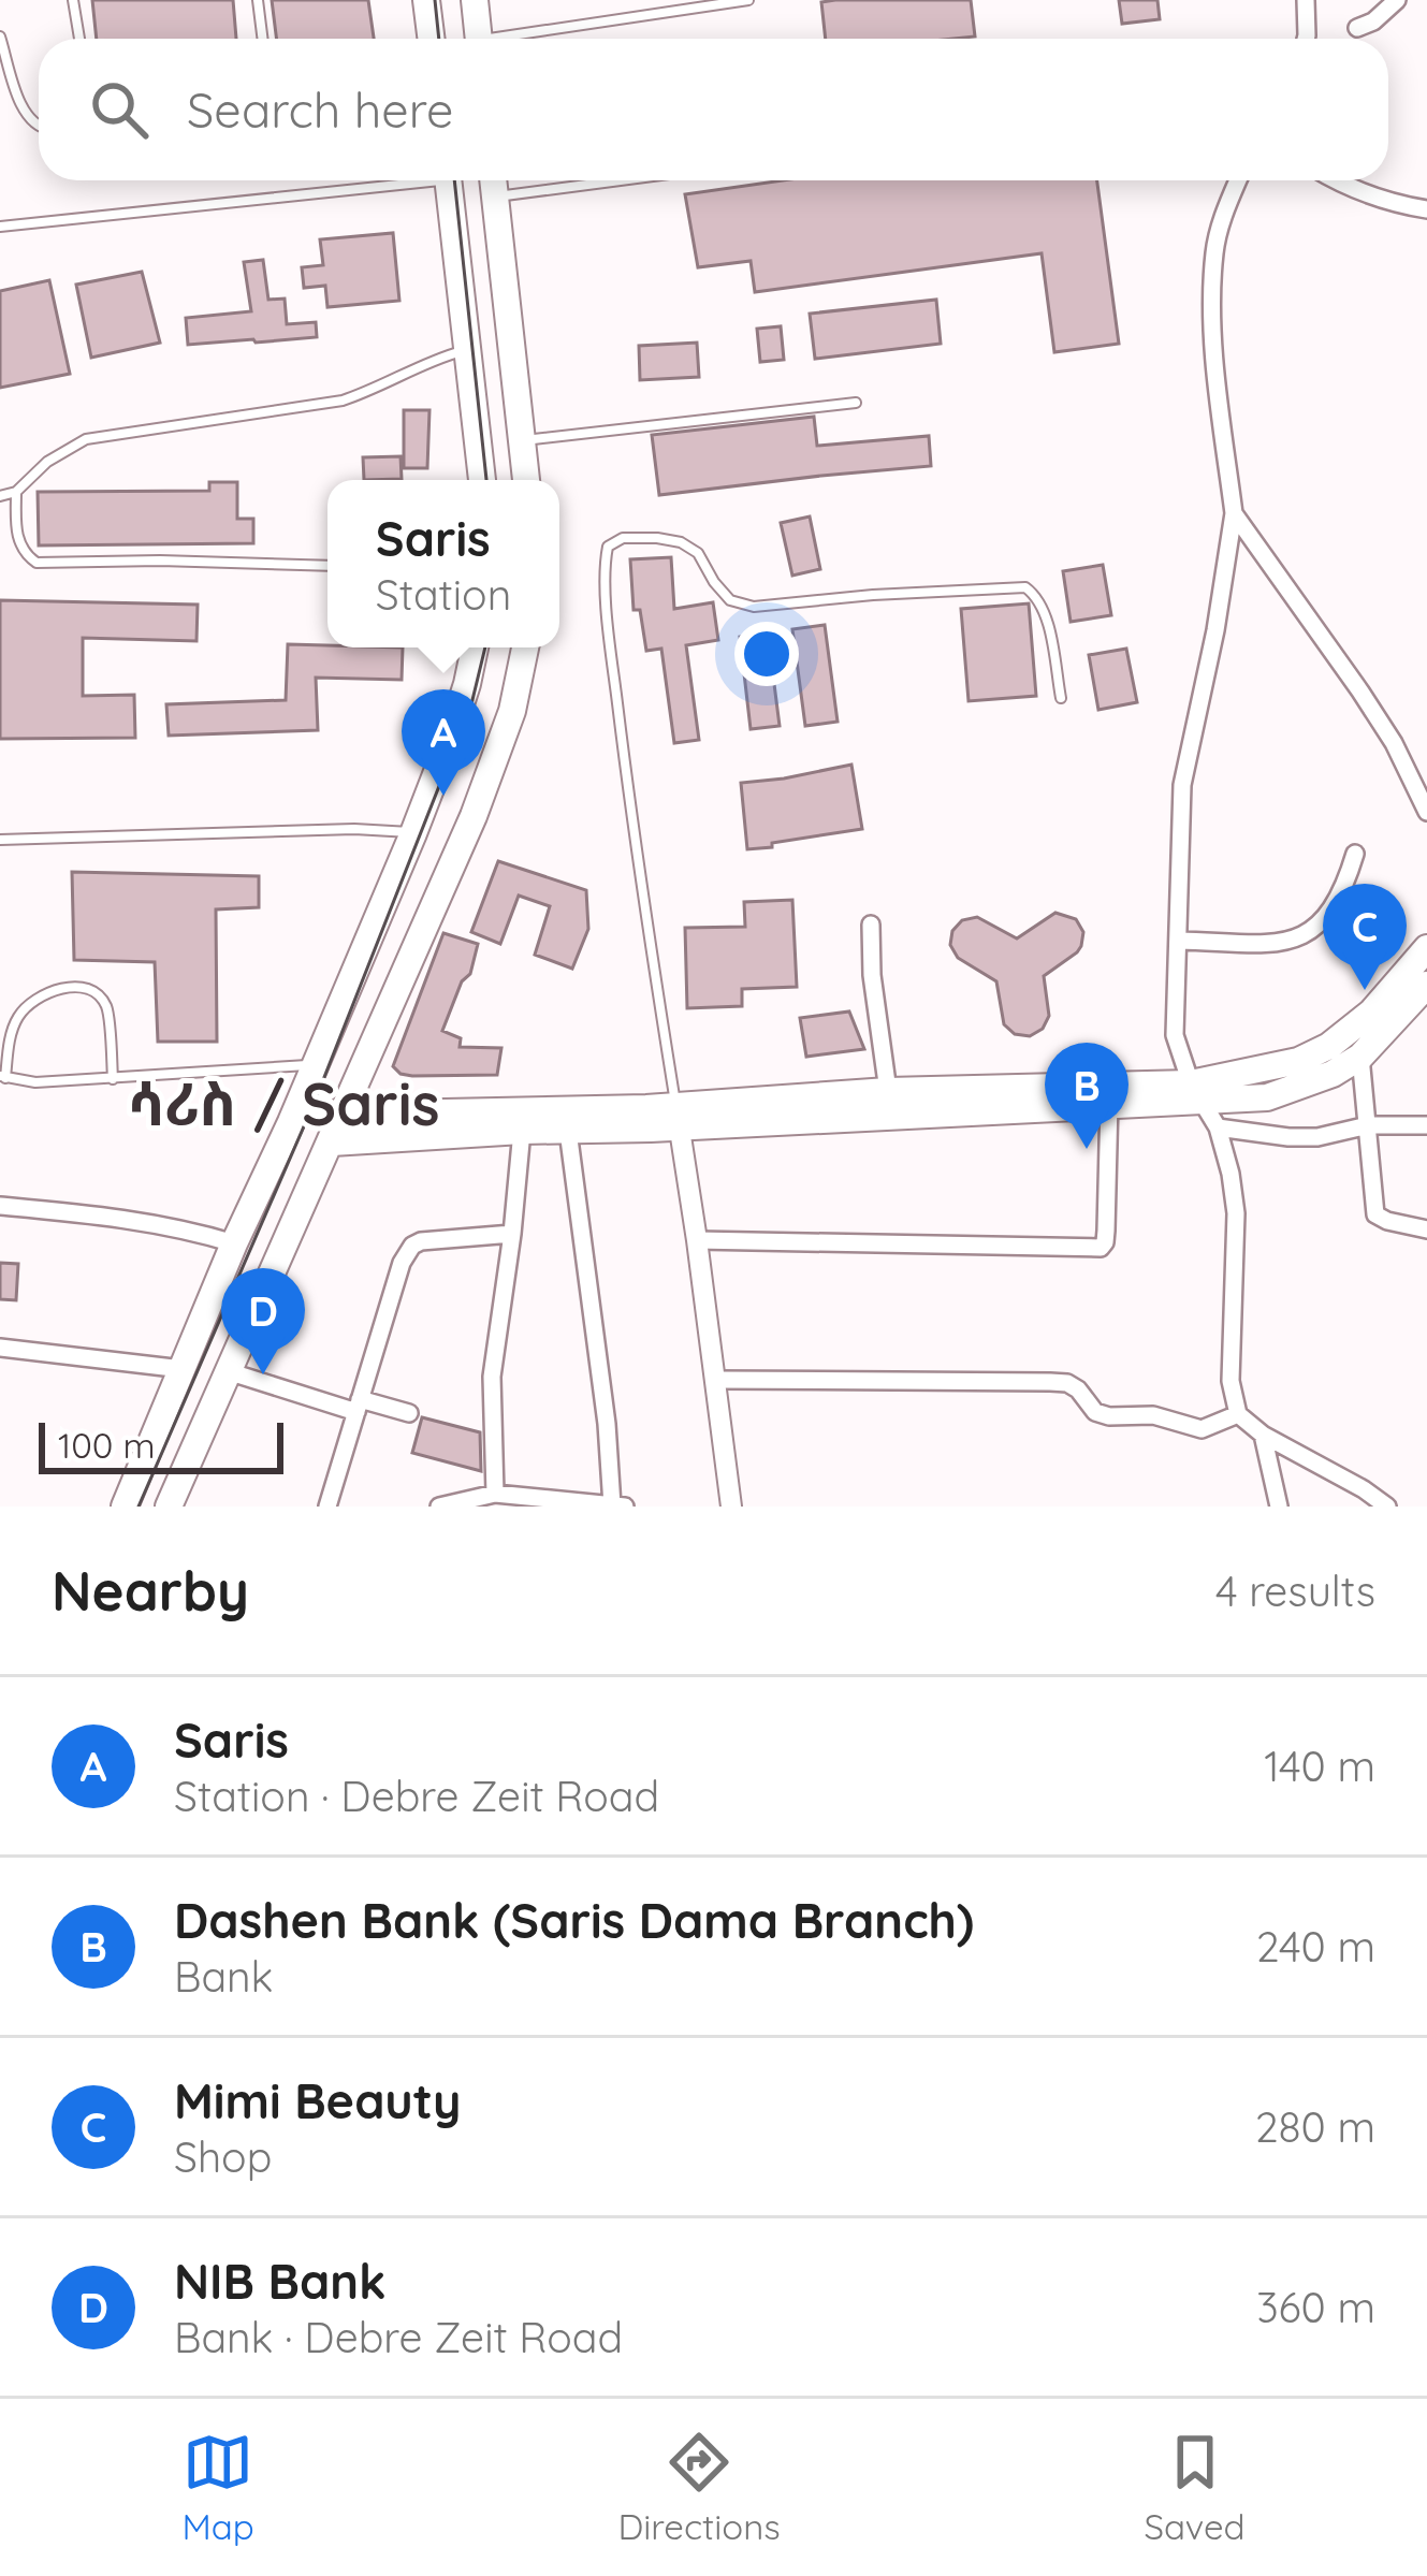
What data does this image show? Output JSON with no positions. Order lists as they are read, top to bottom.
{
  "districts": ["ሳሪስ / Saris"],
  "scale_bar": "100 m",
  "page": {
    "search": "Search here",
    "popup": ["Saris", "Station"],
    "pins": [
      "A",
      "C",
      "B",
      "D"
    ],
    "scale": "100 m",
    "heading": ["Nearby", "4 results"],
    "list": [
      {
        "mark": "A",
        "name": "Saris",
        "note": "Station · Debre Zeit Road",
        "value": "140 m"
      },
      {
        "mark": "B",
        "name": "Dashen Bank (Saris Dama Branch)",
        "note": "Bank",
        "value": "240 m"
      },
      {
        "mark": "C",
        "name": "Mimi Beauty",
        "note": "Shop",
        "value": "280 m"
      },
      {
        "mark": "D",
        "name": "NIB Bank",
        "note": "Bank · Debre Zeit Road",
        "value": "360 m"
      }
    ],
    "nav": ["Map", "Directions", "Saved"]
  }
}
